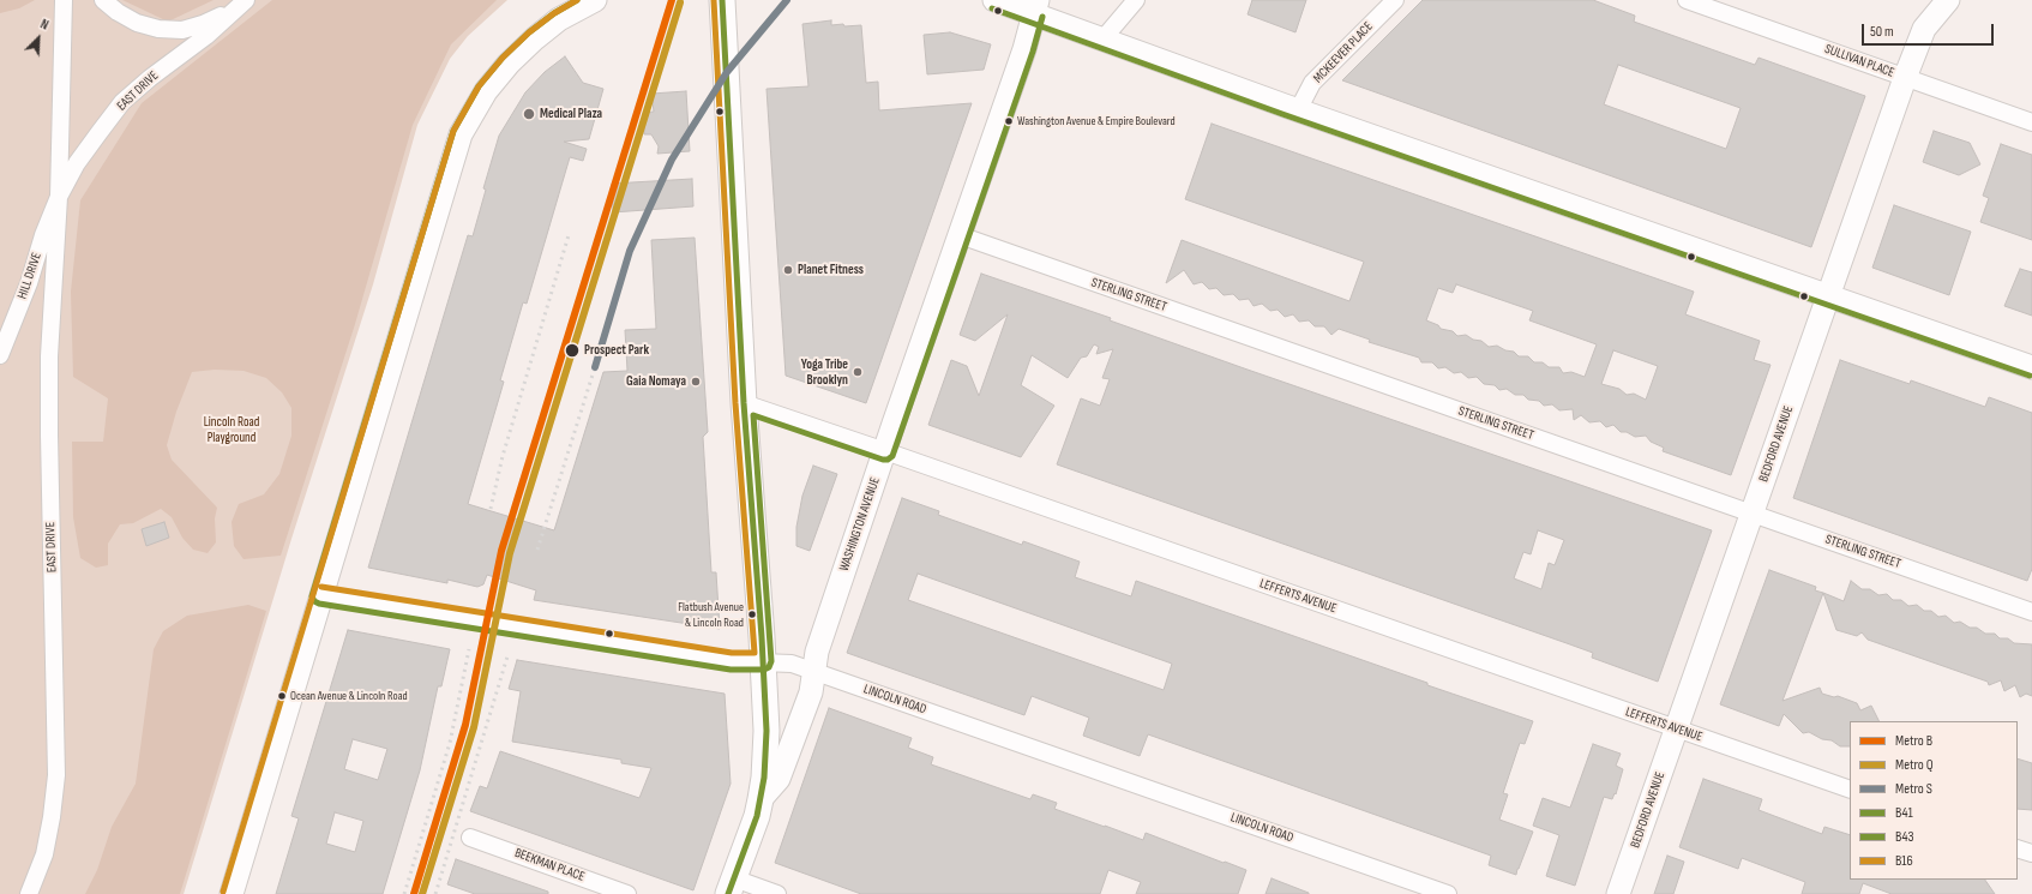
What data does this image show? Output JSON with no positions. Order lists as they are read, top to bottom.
{
  "streets": {
    "main road": ["BEDFORD AVENUE", "WASHINGTON AVENUE"],
    "street": [
      "MCKEEVER PLACE",
      "SULLIVAN PLACE",
      "EAST DRIVE",
      "HILL DRIVE",
      "STERLING STREET",
      "LEFFERTS AVENUE",
      "LINCOLN ROAD",
      "BEEKMAN PLACE"
    ]
  },
  "crossings": [
    ["SULLIVAN PLACE", "BEDFORD AVENUE"],
    ["EAST DRIVE", "HILL DRIVE"],
    ["STERLING STREET", "BEDFORD AVENUE"],
    ["STERLING STREET", "WASHINGTON AVENUE"],
    ["BEDFORD AVENUE", "LEFFERTS AVENUE"],
    ["WASHINGTON AVENUE", "LEFFERTS AVENUE"],
    ["WASHINGTON AVENUE", "LINCOLN ROAD"]
  ],
  "parks": ["Lincoln Road Playground"],
  "places": [
    "Medical Plaza",
    "Washington Avenue & Empire Boulevard",
    "Planet Fitness",
    "Prospect Park",
    "Yoga Tribe Brooklyn",
    "Gaia Nomaya",
    "Flatbush Avenue & Lincoln Road",
    "Ocean Avenue & Lincoln Road"
  ],
  "lines": [
    "metro line B",
    "metro line S",
    "transit line B41",
    "transit line B43",
    "transit line B16",
    "metro line Q"
  ],
  "legend": [
    "Metro B",
    "Metro Q",
    "Metro S",
    "B41",
    "B43",
    "B16"
  ],
  "scale_bar": "50 m",
  "north": "top right"
}
